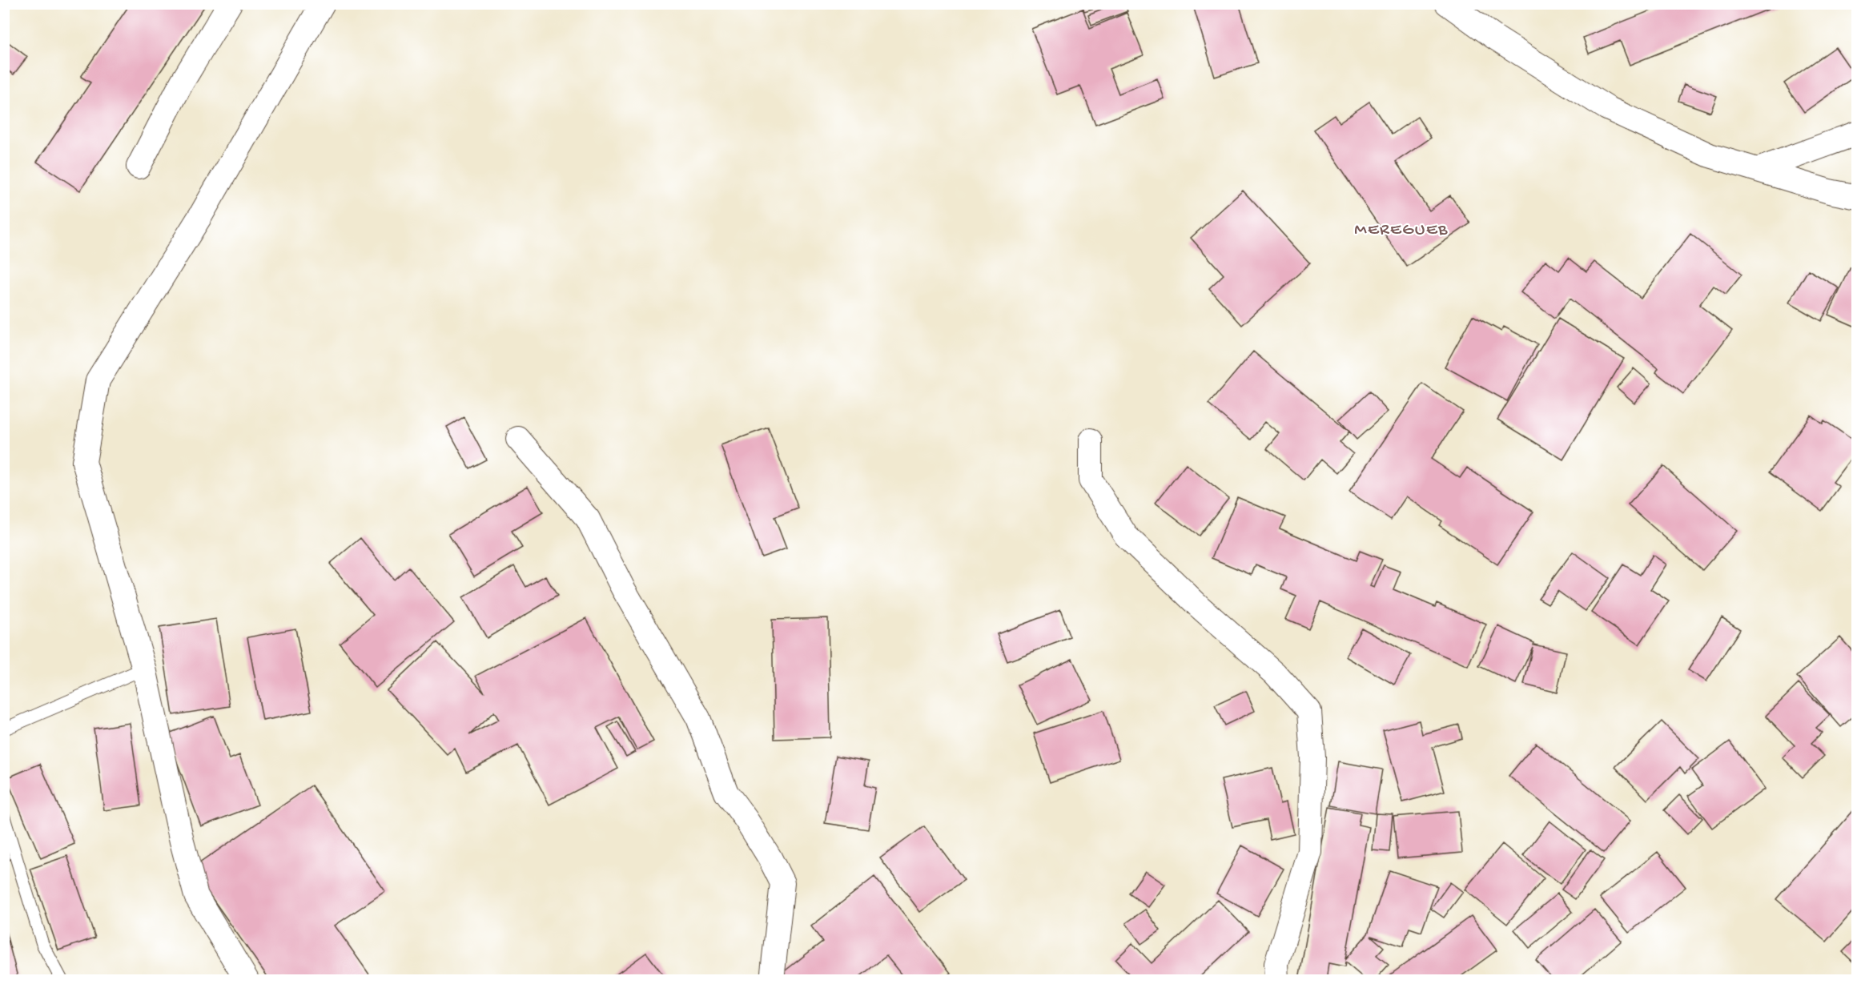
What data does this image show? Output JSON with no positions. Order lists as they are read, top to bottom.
{
  "districts": ["MEREGUEB"]
}
